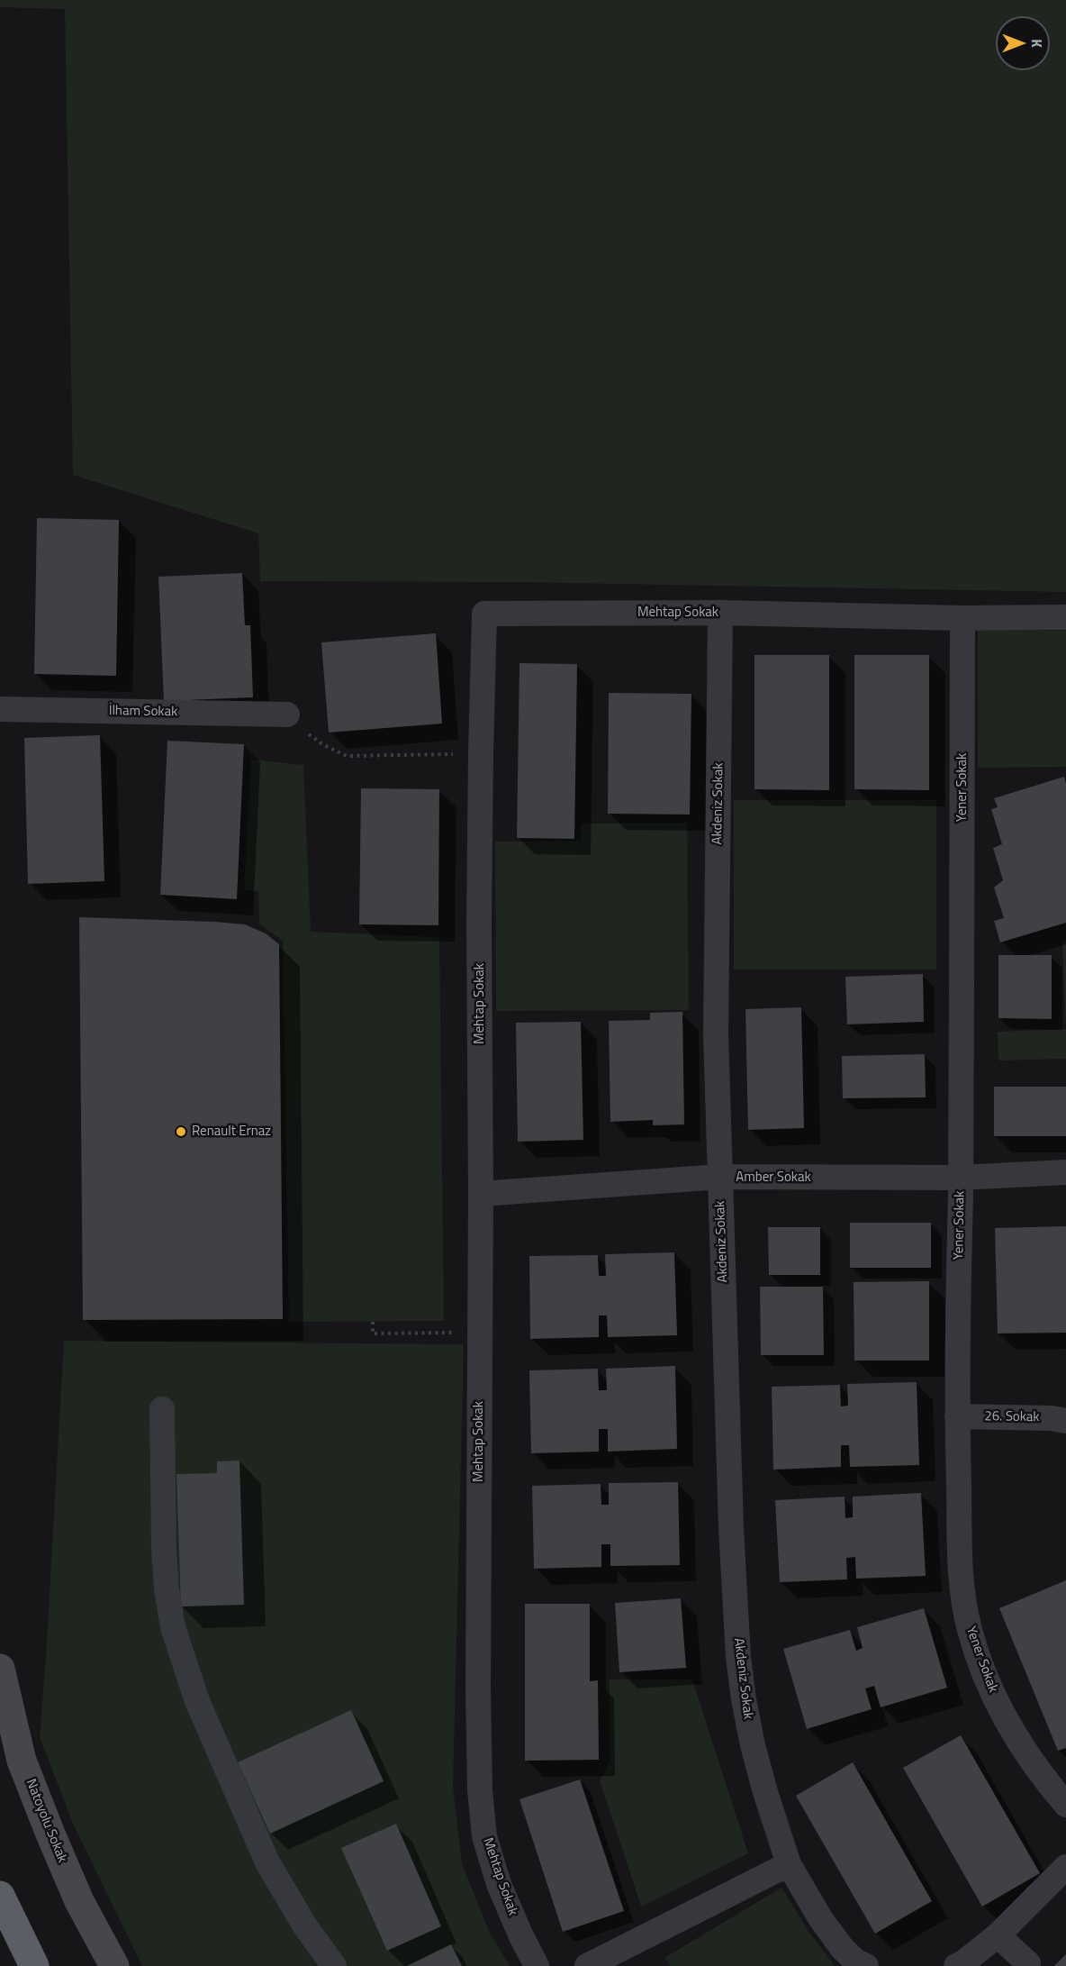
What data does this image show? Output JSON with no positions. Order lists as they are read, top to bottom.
{
  "streets": {
    "main road": ["Natoyolu Sokak"],
    "street": [
      "Mehtap Sokak",
      "İlham Sokak",
      "Yener Sokak",
      "Akdeniz Sokak",
      "Amber Sokak",
      "26. Sokak"
    ]
  },
  "crossings": [
    ["Mehtap Sokak", "Yener Sokak"],
    ["Mehtap Sokak", "Akdeniz Sokak"],
    ["Mehtap Sokak", "Amber Sokak"],
    ["Yener Sokak", "Amber Sokak"],
    ["Yener Sokak", "26. Sokak"],
    ["Akdeniz Sokak", "Amber Sokak"]
  ],
  "places": ["Renault Ernaz"],
  "north": "right"
}
